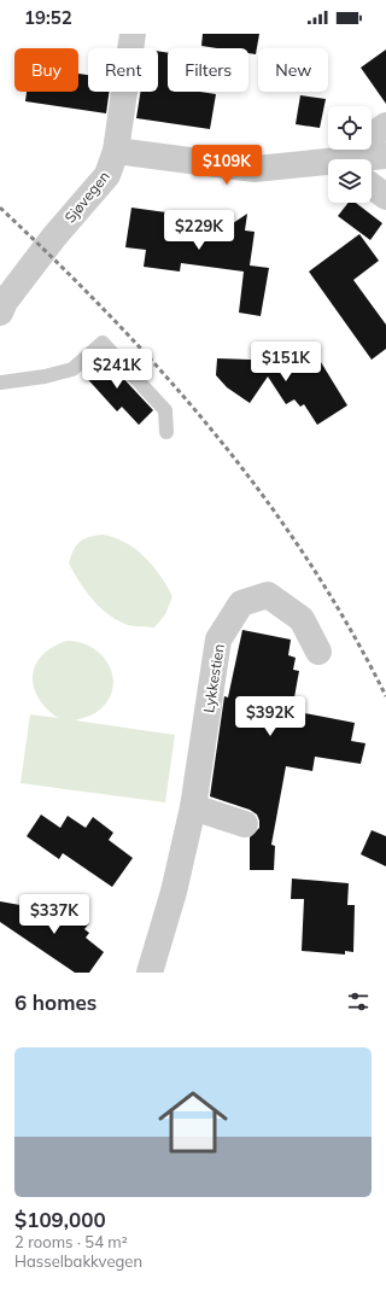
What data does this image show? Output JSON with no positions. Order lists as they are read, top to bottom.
{
  "streets": {
    "street": ["Sjøvegen", "Lykkestien"]
  },
  "page": {
    "status": "19:52",
    "chip": [
      "Buy",
      "Rent",
      "Filters",
      "New"
    ],
    "price": [
      "$109K",
      "$229K",
      "$151K",
      "$241K",
      "$392K",
      "$337K"
    ],
    "heading": "6 homes",
    "list": [
      {
        "name": "$109,000",
        "note": "2 rooms · 54 m² · Hasselbakkvegen"
      }
    ]
  }
}
